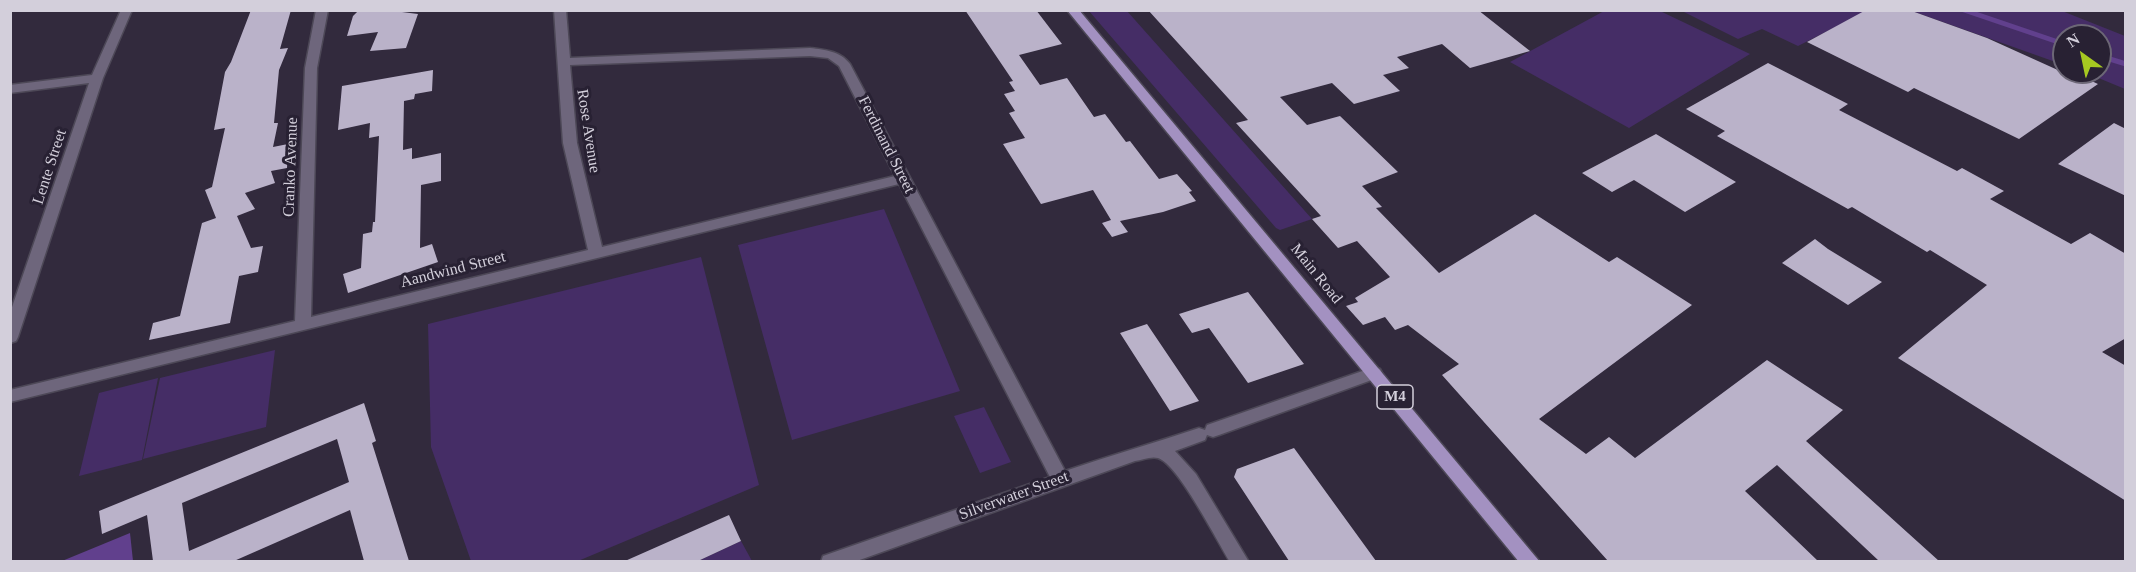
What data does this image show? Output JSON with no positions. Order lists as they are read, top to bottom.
{
  "streets": {
    "main road": ["Main Road", "M4"],
    "street": [
      "Rose Avenue",
      "Ferdinand Street",
      "Lente Street",
      "Cranko Avenue",
      "Aandwind Street",
      "Silverwater Street"
    ]
  },
  "crossings": [
    ["Rose Avenue", "Ferdinand Street"],
    ["Rose Avenue", "Aandwind Street"],
    ["Ferdinand Street", "Aandwind Street"],
    ["Ferdinand Street", "Silverwater Street"],
    ["Cranko Avenue", "Aandwind Street"],
    ["Main Road", "Silverwater Street"]
  ],
  "north": "top left"
}
